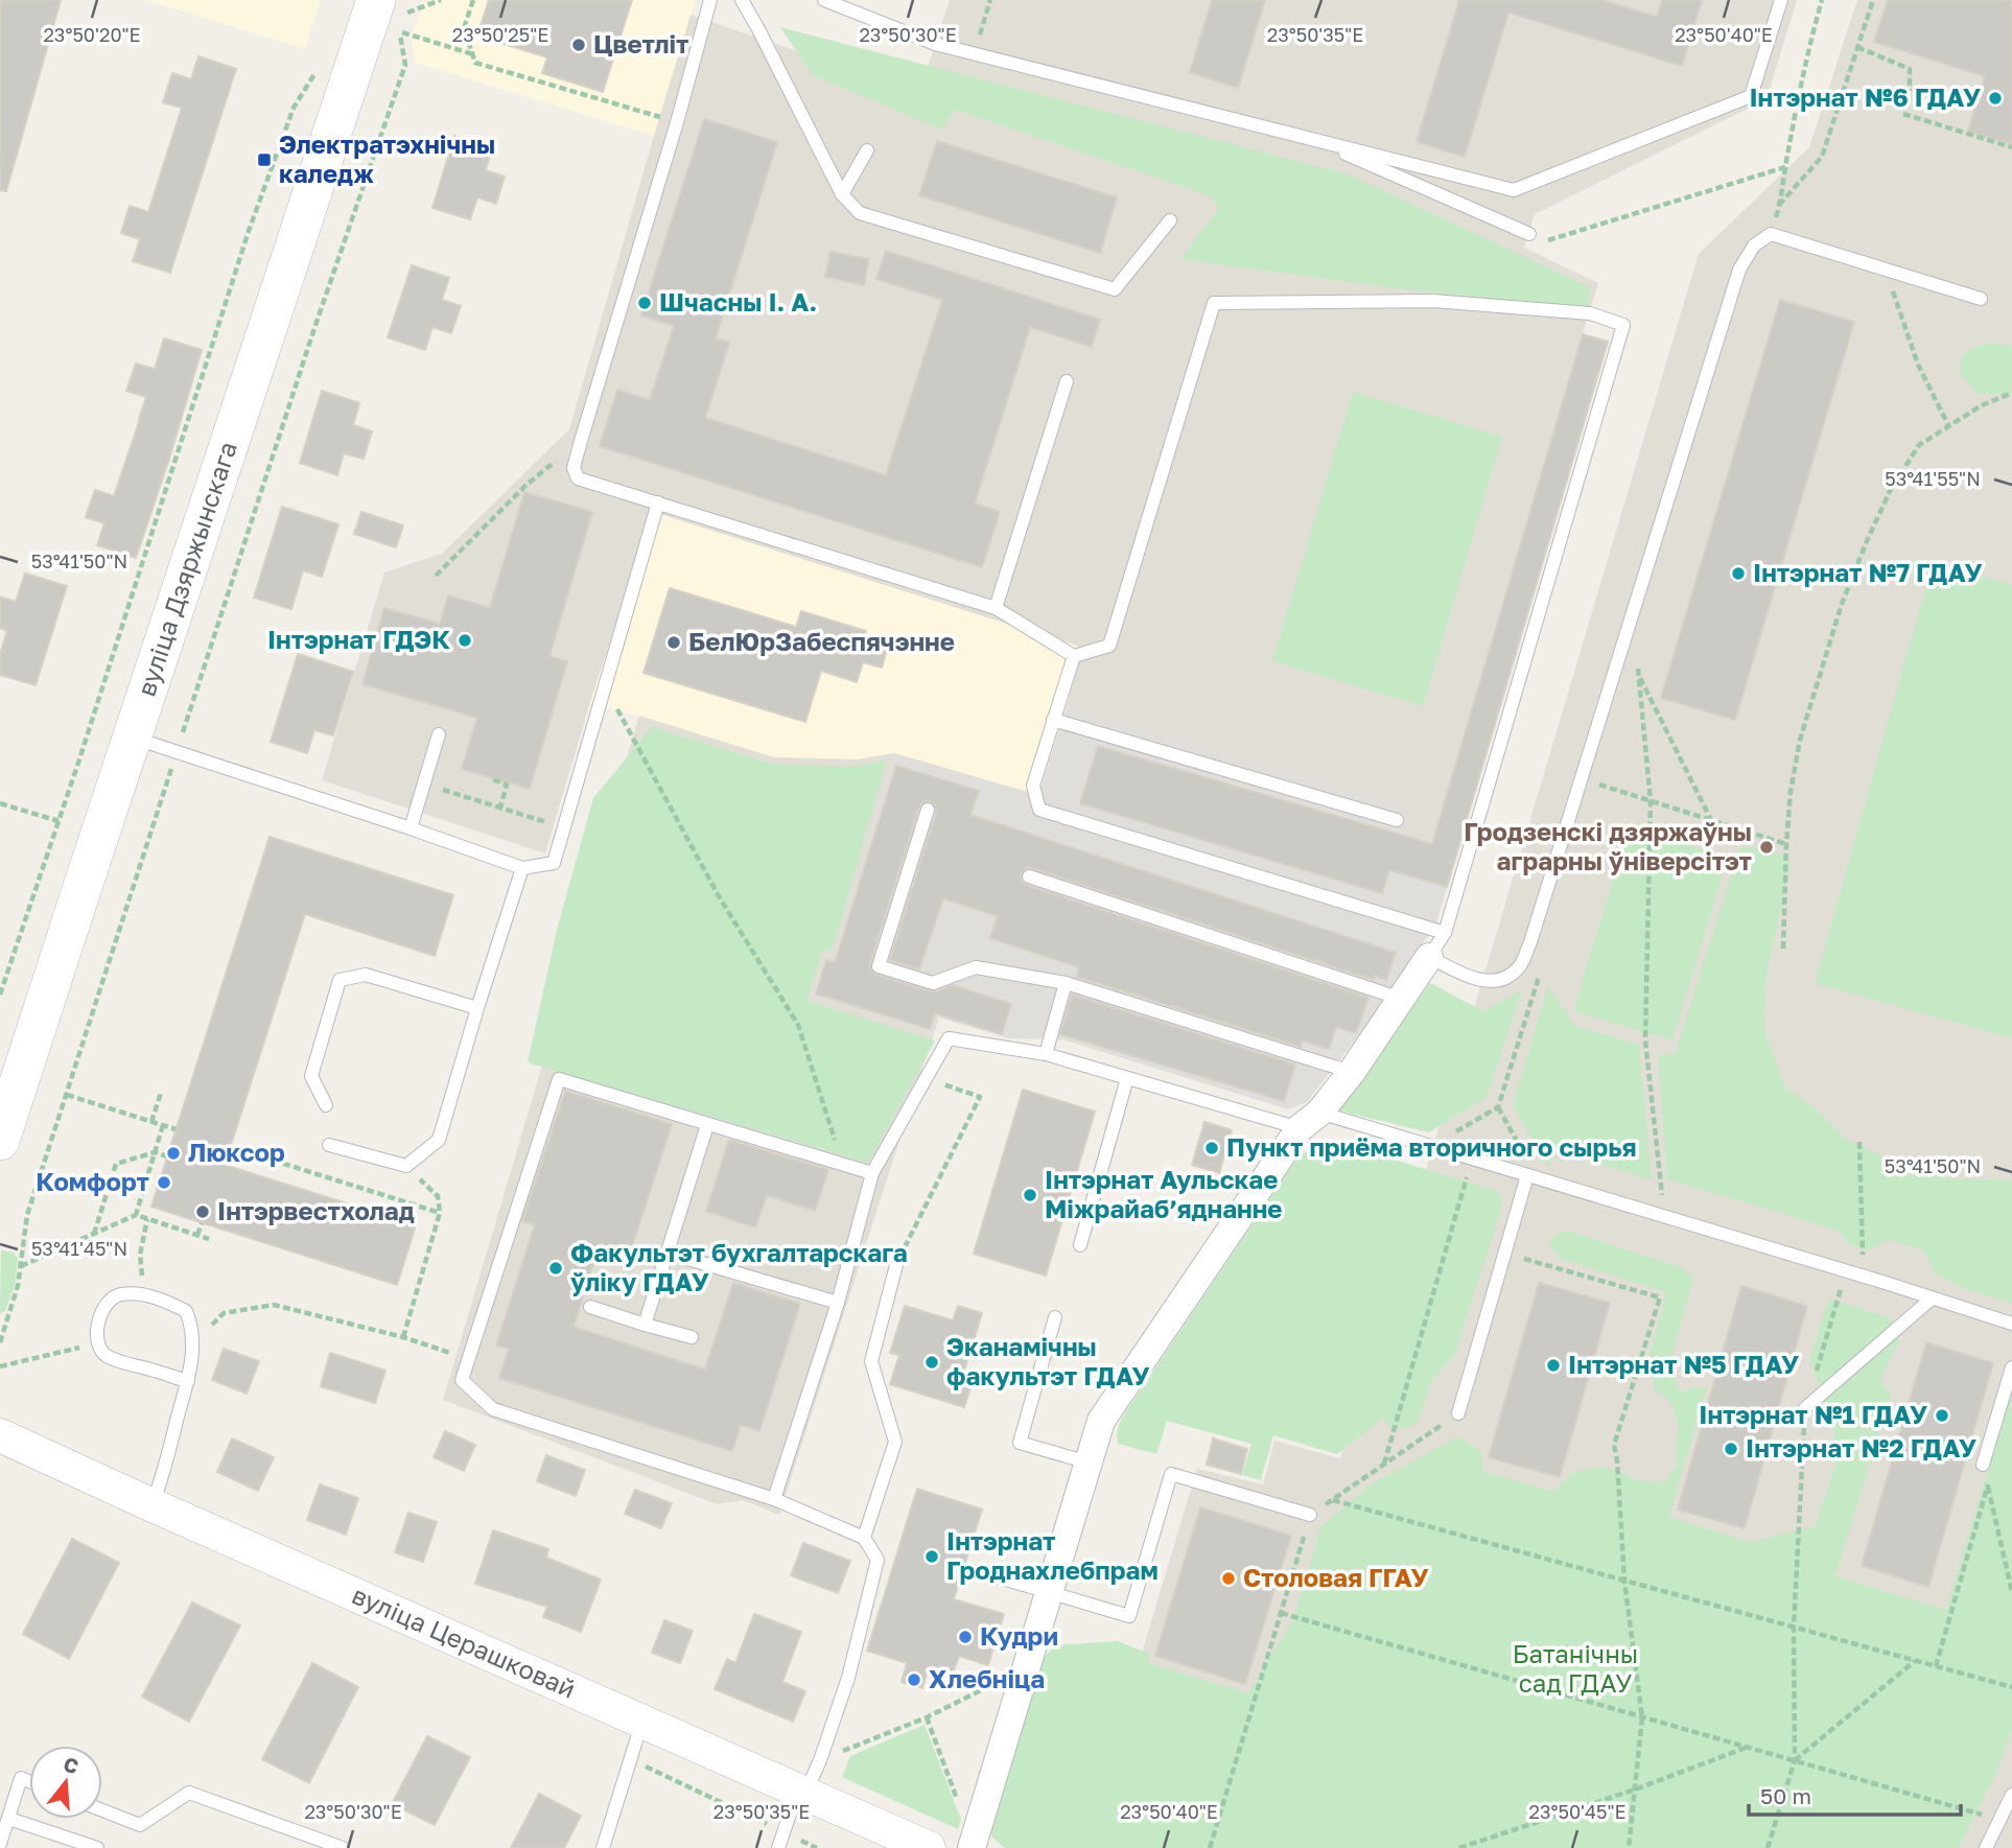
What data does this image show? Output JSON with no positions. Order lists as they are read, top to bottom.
{
  "streets": {
    "main road": ["вуліца Дзяржынскага"],
    "street": ["вуліца Церашковай"]
  },
  "parks": ["Батанічны сад ГДАУ"],
  "places": {
    "other": [
      "Цветліт",
      "Інтэрнат №6 ГДАУ",
      "Шчасны І. А.",
      "Інтэрнат №7 ГДАУ",
      "Інтэрнат ГДЭК",
      "БелЮрЗабеспячэнне",
      "Гродзенскі дзяржаўны аграрны ўніверсітэт",
      "Пункт приёма вторичного сырья",
      "Люксор",
      "Комфорт",
      "Інтэрнат Аульскае Міжрайабʼяднанне",
      "Інтэрвестхолад",
      "Факультэт бухгалтарскага ўліку ГДАУ",
      "Эканамічны факультэт ГДАУ",
      "Інтэрнат №5 ГДАУ",
      "Інтэрнат №1 ГДАУ",
      "Інтэрнат №2 ГДАУ",
      "Інтэрнат Гроднахлебпрам",
      "Столовая ГГАУ",
      "Кудри",
      "Хлебніца"
    ],
    "transit": ["Электратэхнічны каледж"]
  },
  "scale_bar": "50 m",
  "north": "top",
  "coordinates": [
    "23°50'20\"E",
    "23°50'25\"E",
    "23°50'30\"E",
    "23°50'35\"E",
    "23°50'40\"E",
    "53°41'55\"N",
    "53°41'50\"N",
    "53°41'45\"N",
    "23°50'45\"E"
  ]
}
